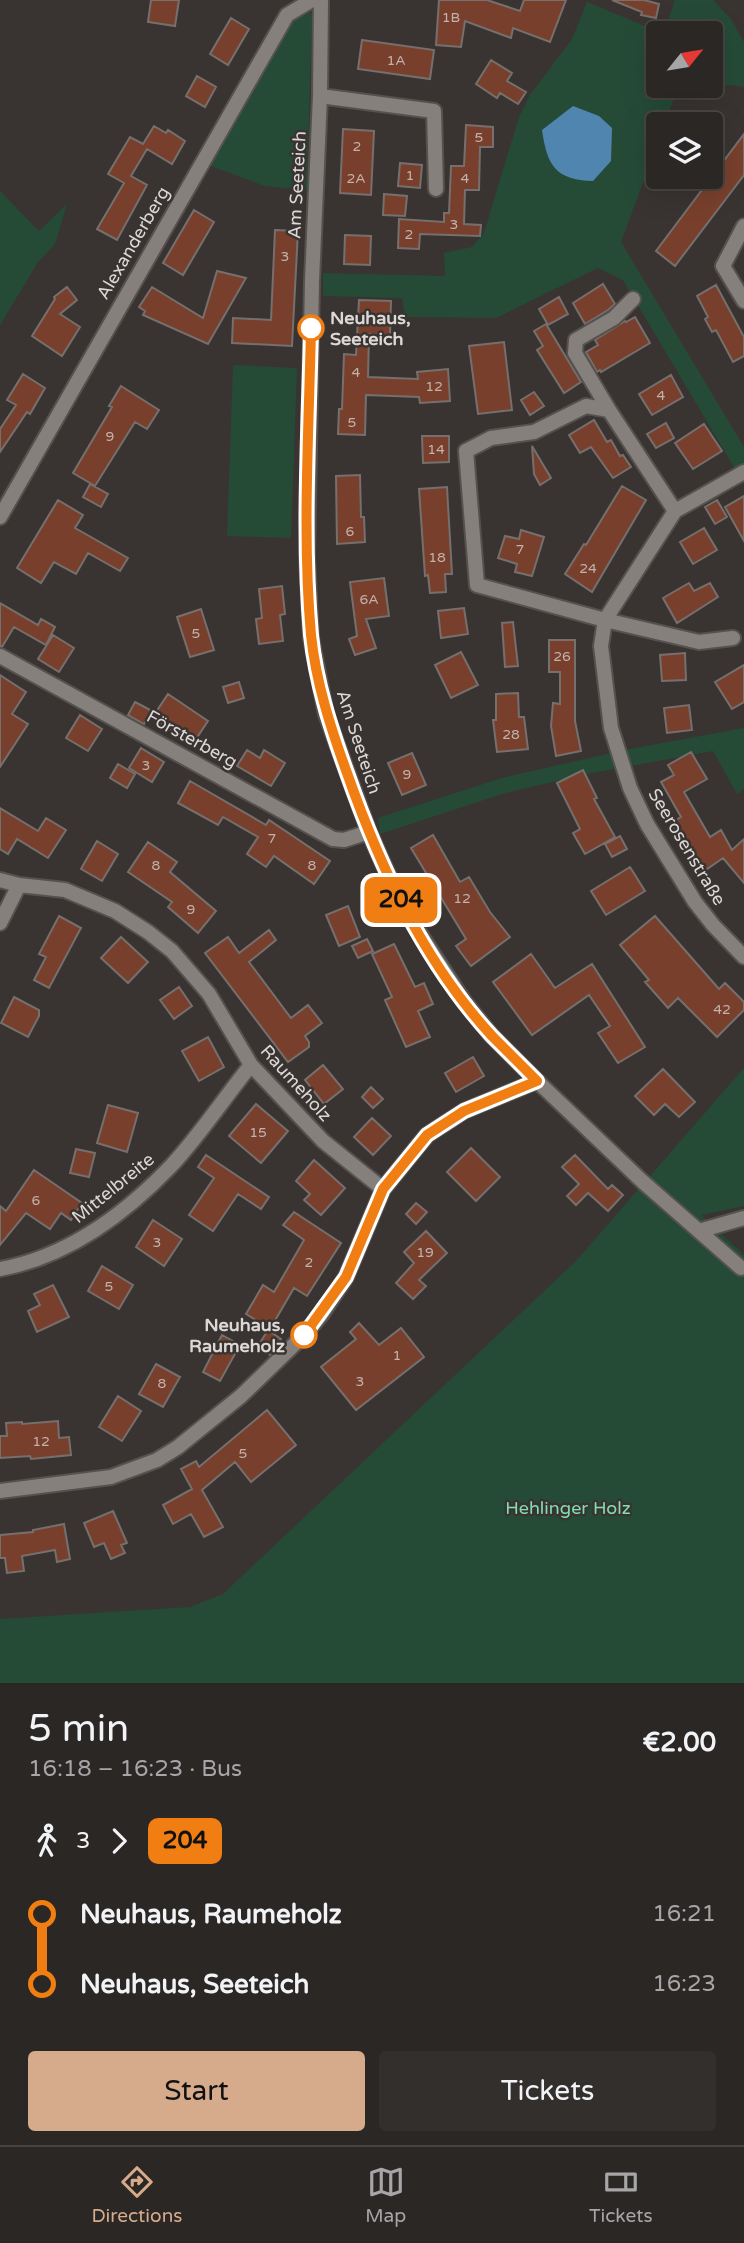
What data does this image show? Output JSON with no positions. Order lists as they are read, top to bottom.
{
  "streets": {
    "street": [
      "Am Seeteich",
      "Alexanderberg",
      "Försterberg",
      "Seerosenstraße",
      "Raumeholz",
      "Mittelbreite"
    ]
  },
  "crossings": [
    ["Am Seeteich", "Försterberg"],
    ["Raumeholz", "Mittelbreite"]
  ],
  "parks": ["Hehlinger Holz"],
  "places": ["Neuhaus, Seeteich", "Neuhaus, Raumeholz"],
  "lines": ["bus line 204"],
  "house_numbers": [
    "1B",
    "1A",
    "5",
    "2",
    "1",
    "2A",
    "4",
    "3",
    "2",
    "3",
    "4",
    "12",
    "4",
    "5",
    "9",
    "14",
    "6",
    "7",
    "18",
    "24",
    "6A",
    "5",
    "26",
    "28",
    "3",
    "9",
    "7",
    "8",
    "8",
    "12",
    "9",
    "42",
    "15",
    "6",
    "3",
    "19",
    "2",
    "5",
    "1",
    "3",
    "8",
    "12",
    "5"
  ],
  "north": "top right",
  "page": {
    "on_map": "204",
    "heading": ["5 min", "16:18 – 16:23 · Bus", "€2.00"],
    "legs": ["3", "204"],
    "list": [
      {
        "name": "Neuhaus, Raumeholz",
        "value": "16:21"
      },
      {
        "name": "Neuhaus, Seeteich",
        "value": "16:23"
      }
    ],
    "buttons": ["Start", "Tickets"],
    "tabs": ["Directions", "Map", "Tickets"]
  }
}
